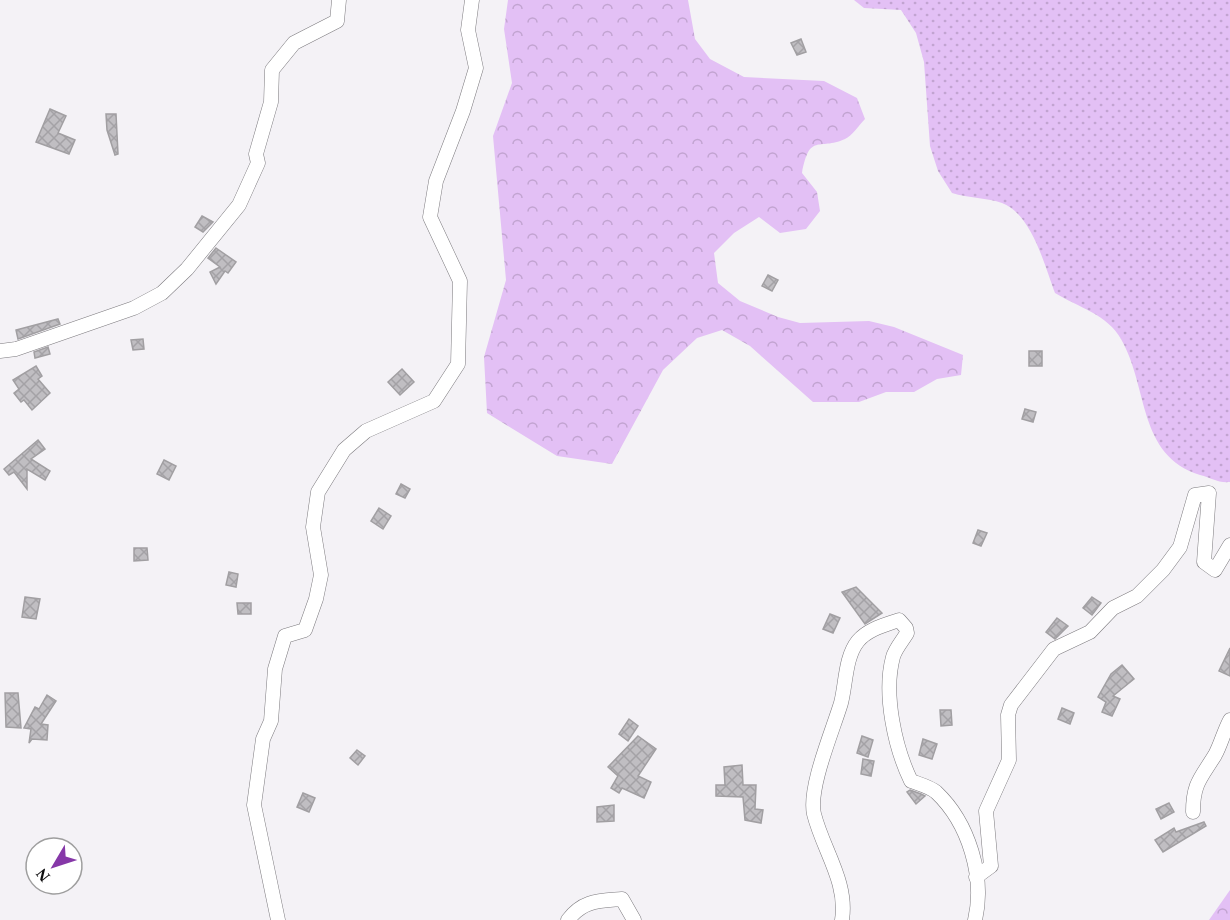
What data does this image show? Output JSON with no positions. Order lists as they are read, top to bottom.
{
  "north": "bottom left"
}
